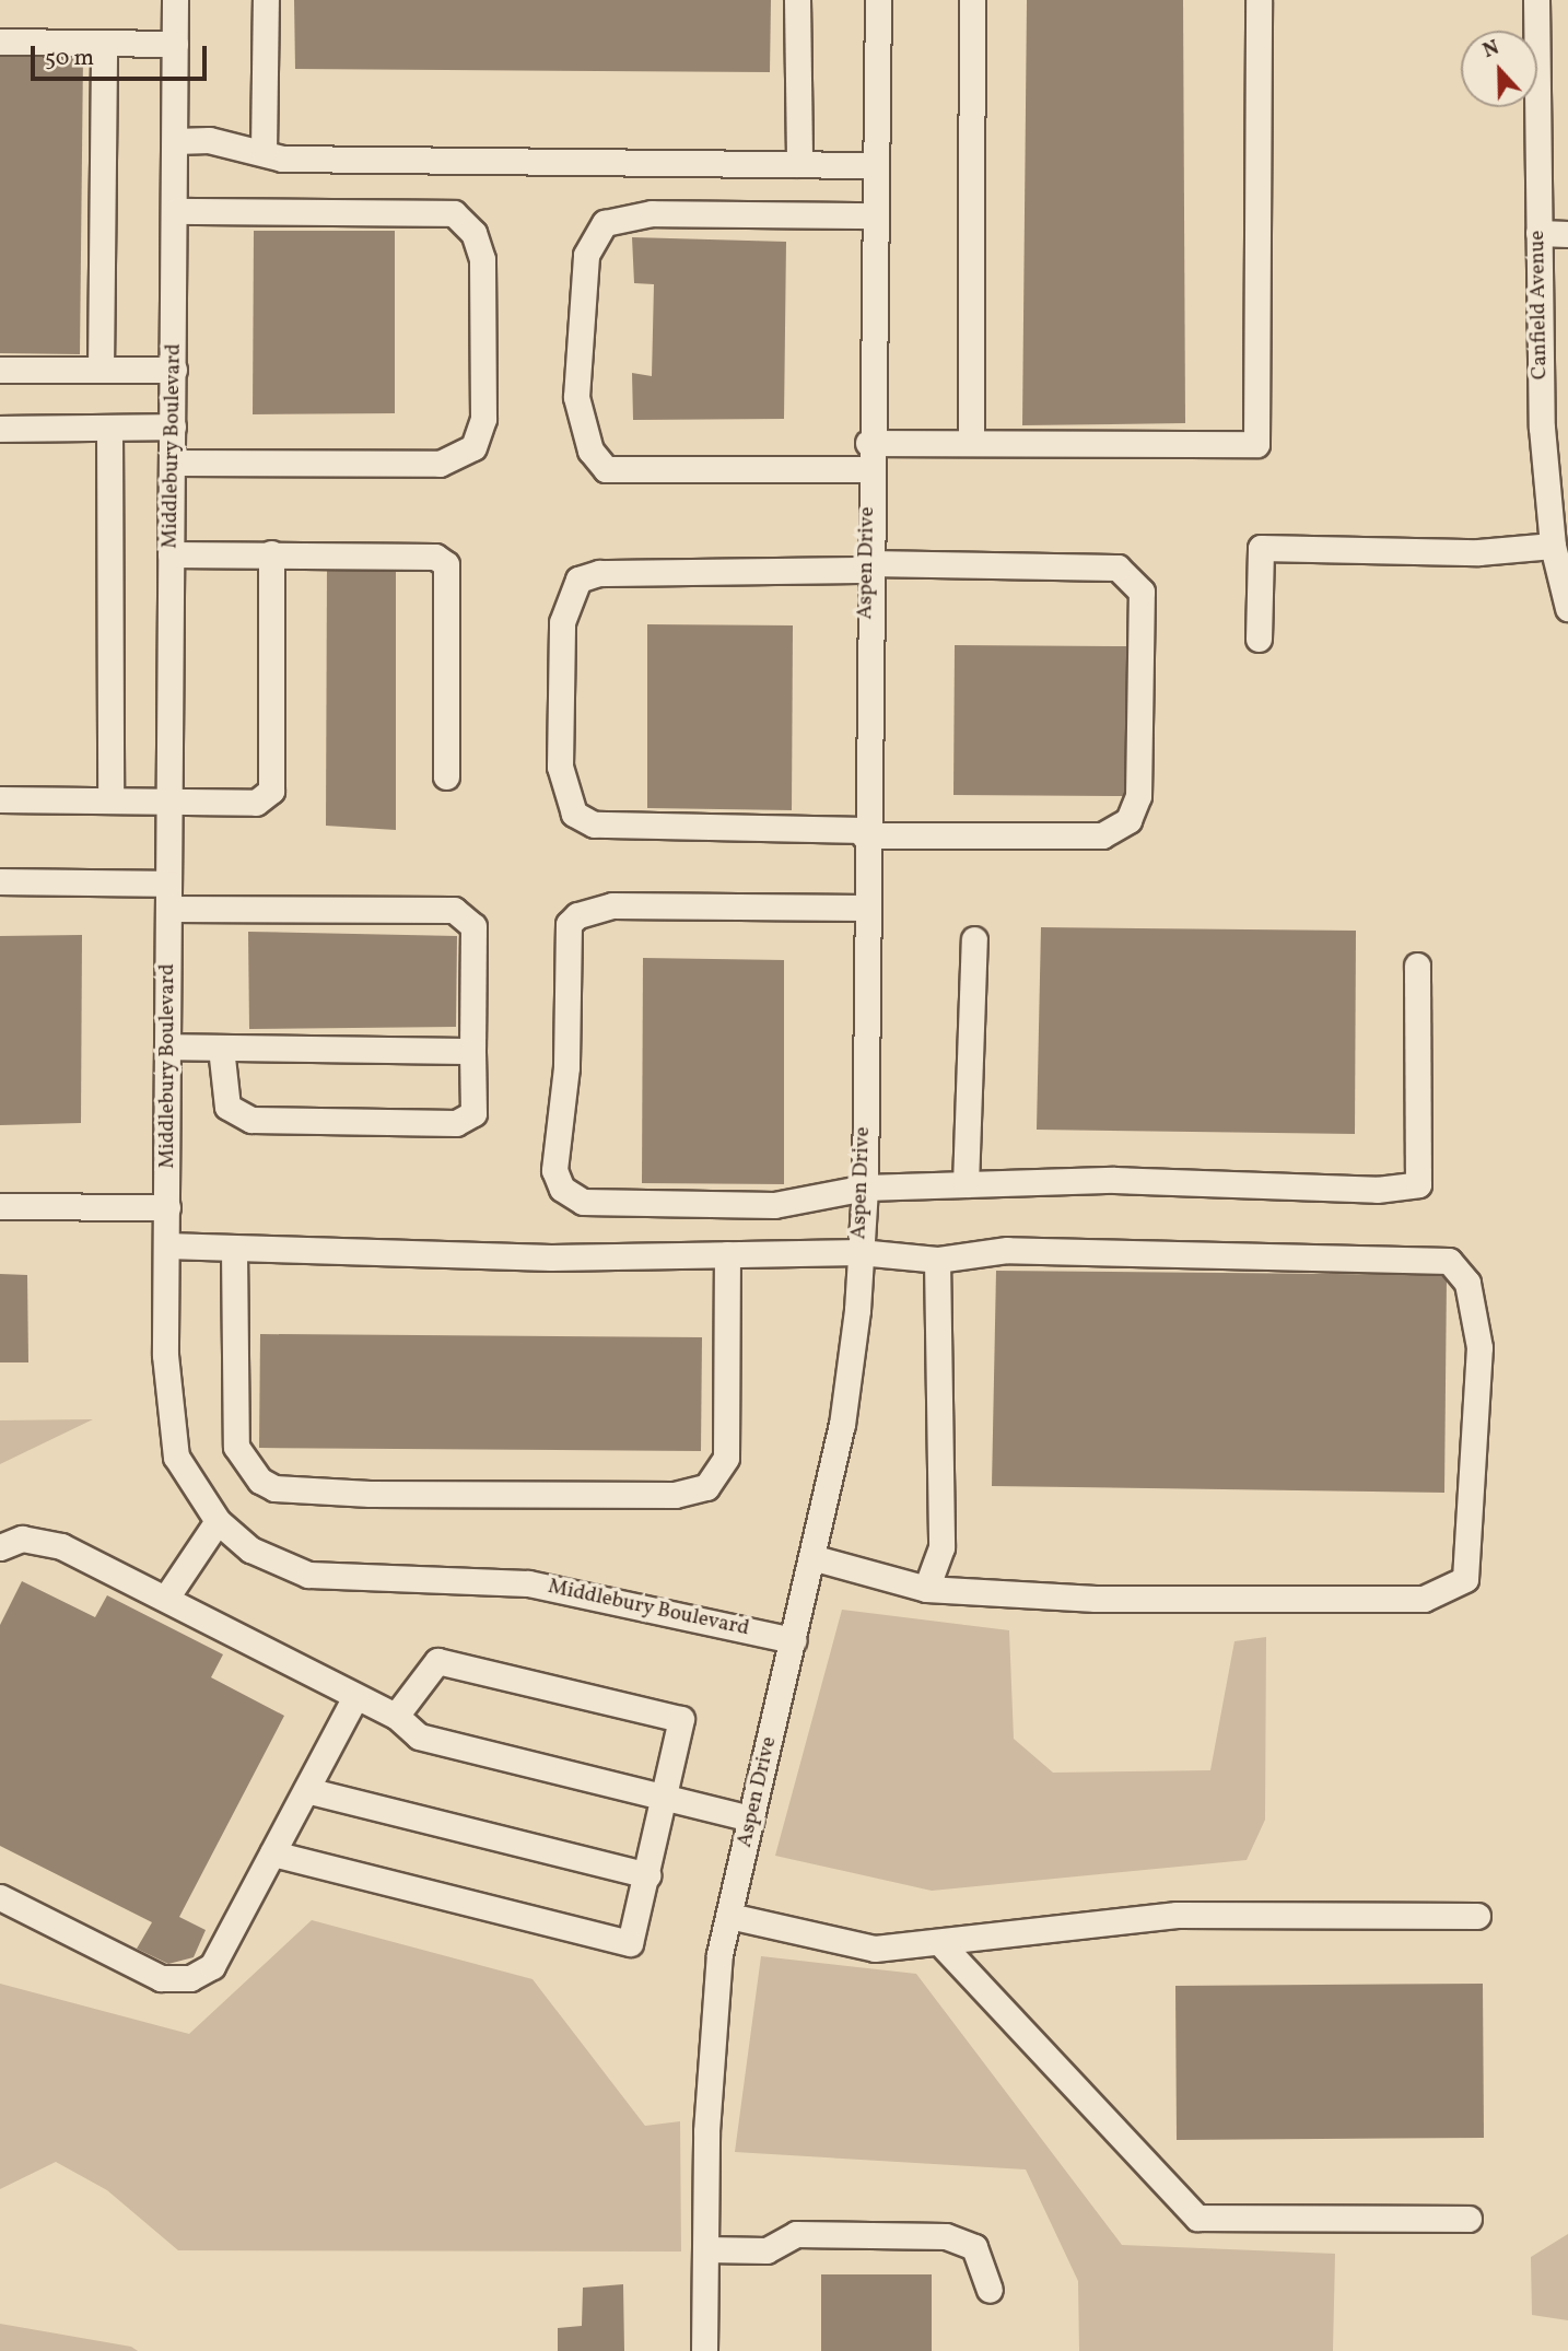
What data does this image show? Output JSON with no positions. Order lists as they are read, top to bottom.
{
  "streets": {
    "street": ["Canfield Avenue", "Middlebury Boulevard", "Aspen Drive"]
  },
  "crossings": [
    ["Middlebury Boulevard", "Aspen Drive"]
  ],
  "scale_bar": "50 m",
  "north": "top"
}
